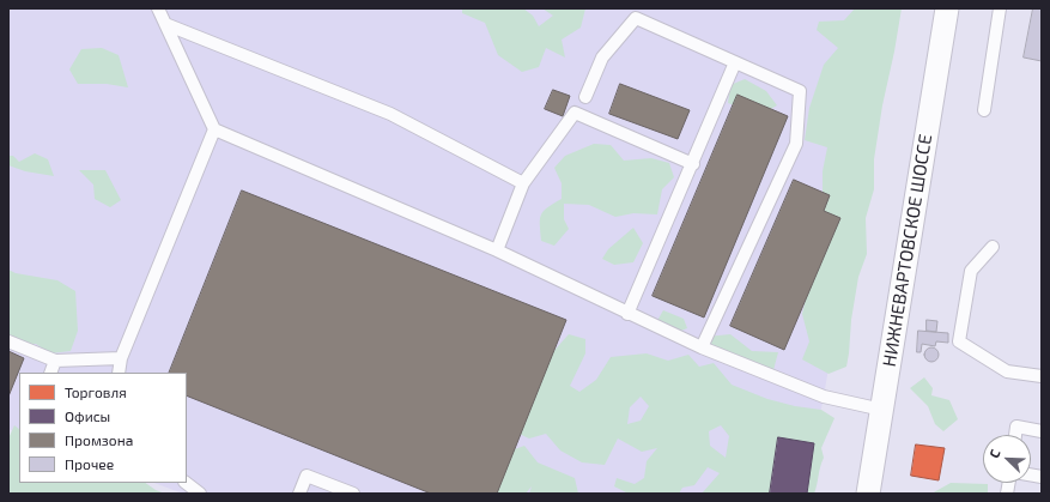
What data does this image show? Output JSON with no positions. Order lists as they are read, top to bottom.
{
  "streets": {
    "street": ["НИЖНЕВАРТОВСКОЕ ШОССЕ"]
  },
  "legend": [
    "Торговля",
    "Офисы",
    "Промзона",
    "Прочее"
  ],
  "north": "top left"
}
